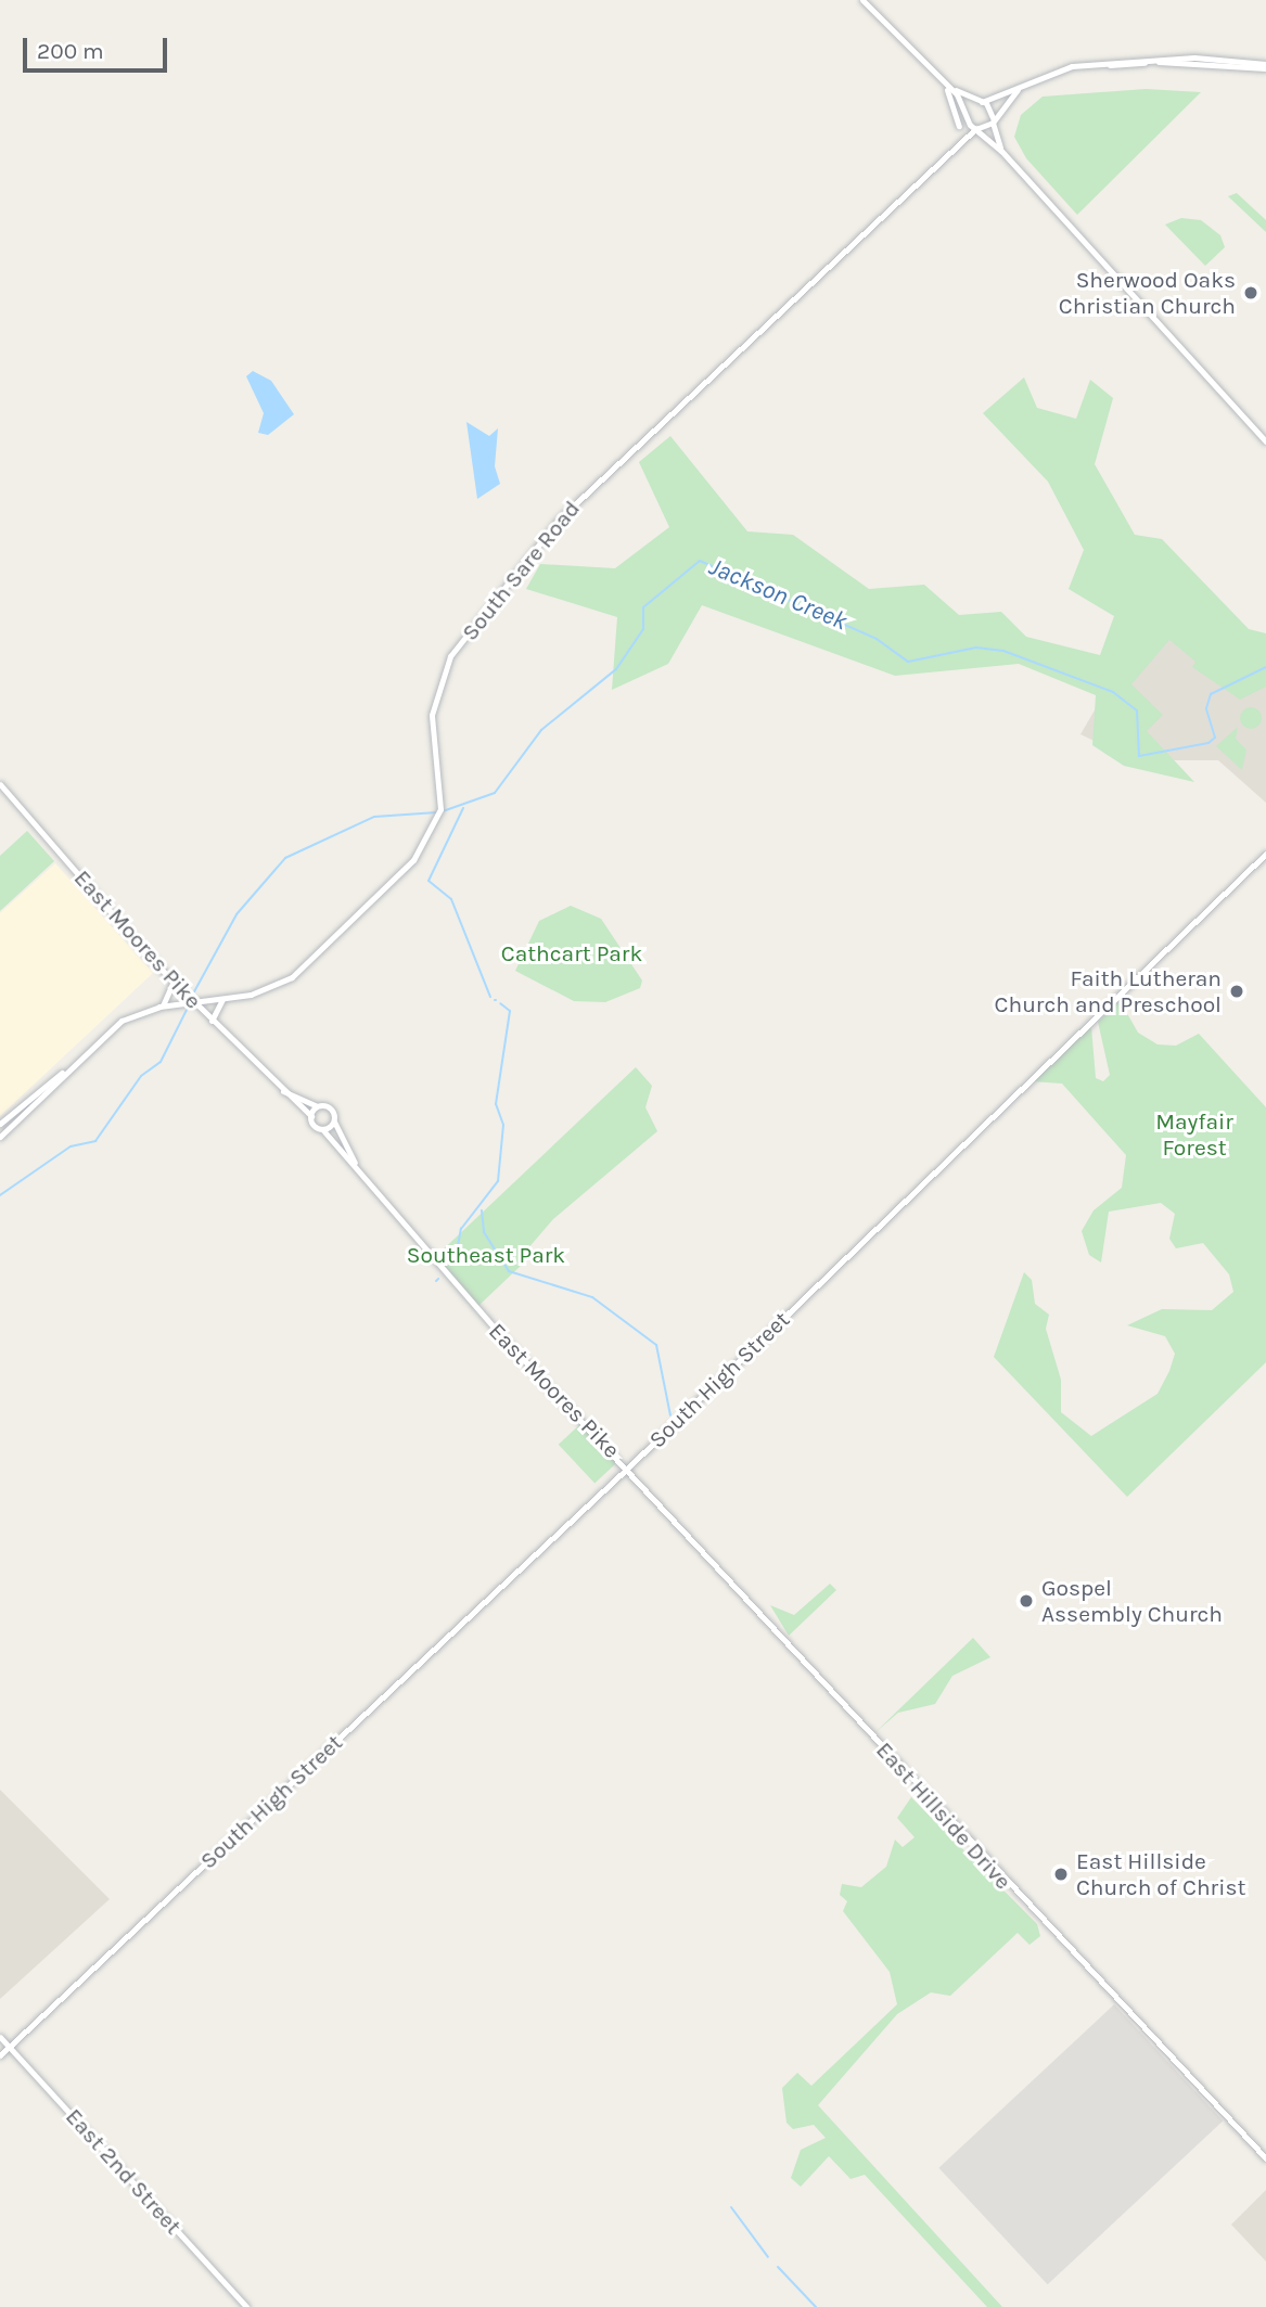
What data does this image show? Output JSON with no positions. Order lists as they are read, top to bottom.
{
  "streets": {
    "main road": [
      "South Sare Road",
      "East Moores Pike",
      "South High Street",
      "East Hillside Drive",
      "East 2nd Street"
    ]
  },
  "crossings": [
    ["South Sare Road", "East Moores Pike"],
    ["East Moores Pike", "South High Street"],
    ["East Moores Pike", "East Hillside Drive"],
    ["South High Street", "East Hillside Drive"],
    ["South High Street", "East 2nd Street"]
  ],
  "water": ["Jackson Creek"],
  "parks": ["Cathcart Park", "Mayfair Forest", "Southeast Park"],
  "places": [
    "Sherwood Oaks Christian Church",
    "Faith Lutheran Church and Preschool",
    "Gospel Assembly Church",
    "East Hillside Church of Christ"
  ],
  "scale_bar": "200 m"
}
